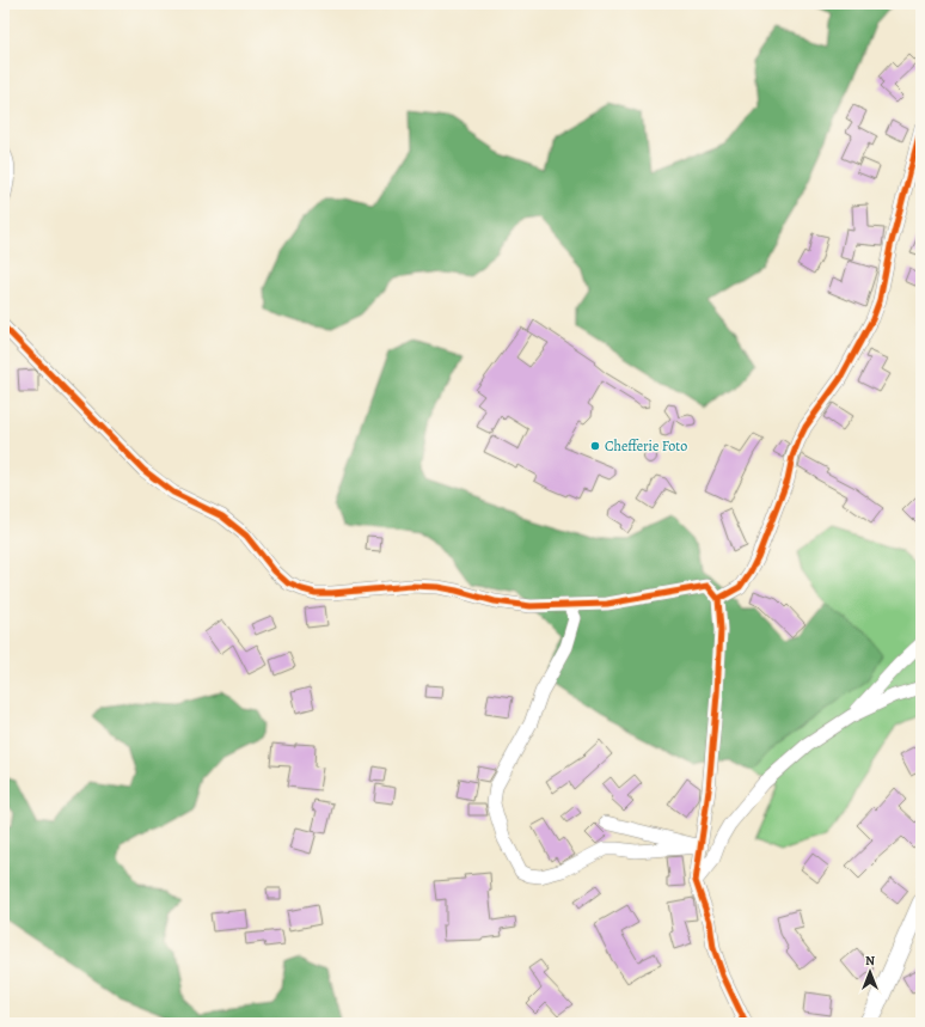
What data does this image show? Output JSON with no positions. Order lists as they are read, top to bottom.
{
  "places": ["Chefferie Foto"],
  "north": "top"
}
